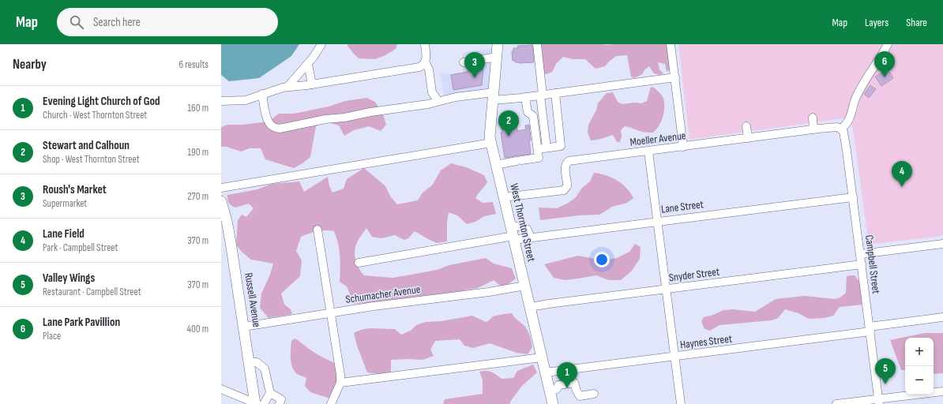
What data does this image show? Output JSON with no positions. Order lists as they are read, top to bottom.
{
  "streets": {
    "main road": ["West Thornton Street", "Russell Avenue"],
    "street": [
      "Moeller Avenue",
      "Lane Street",
      "Campbell Street",
      "Snyder Street",
      "Schumacher Avenue",
      "Haynes Street"
    ]
  },
  "crossings": [
    ["Moeller Avenue", "West Thornton Street"],
    ["Moeller Avenue", "Campbell Street"],
    ["Lane Street", "West Thornton Street"],
    ["Lane Street", "Campbell Street"],
    ["West Thornton Street", "Snyder Street"],
    ["West Thornton Street", "Schumacher Avenue"],
    ["West Thornton Street", "Haynes Street"],
    ["Campbell Street", "Snyder Street"],
    ["Campbell Street", "Haynes Street"],
    ["Schumacher Avenue", "Russell Avenue"]
  ],
  "page": {
    "header": "Map",
    "search": "Search here",
    "nav": ["Map", "Layers", "Share"],
    "heading": ["Nearby", "6 results"],
    "pins": [
      "6",
      "3",
      "2",
      "4",
      "5",
      "1"
    ],
    "list": [
      {
        "mark": "1",
        "name": "Evening Light Church of God",
        "note": "Church · West Thornton Street",
        "value": "160 m"
      },
      {
        "mark": "2",
        "name": "Stewart and Calhoun",
        "note": "Shop · West Thornton Street",
        "value": "190 m"
      },
      {
        "mark": "3",
        "name": "Roush's Market",
        "note": "Supermarket",
        "value": "270 m"
      },
      {
        "mark": "4",
        "name": "Lane Field",
        "note": "Park · Campbell Street",
        "value": "370 m"
      },
      {
        "mark": "5",
        "name": "Valley Wings",
        "note": "Restaurant · Campbell Street",
        "value": "370 m"
      },
      {
        "mark": "6",
        "name": "Lane Park Pavillion",
        "note": "Place",
        "value": "400 m"
      }
    ],
    "map_buttons": ["+", "−"]
  }
}
